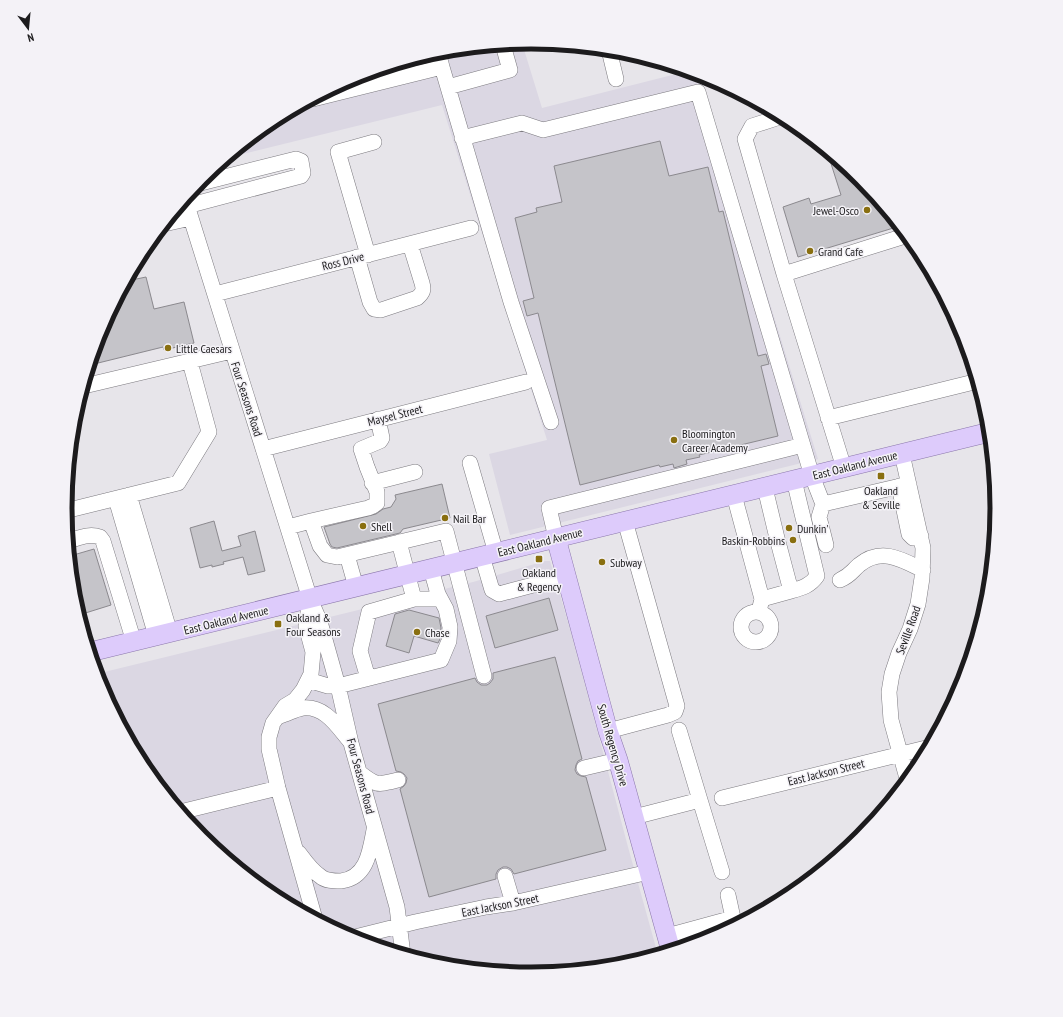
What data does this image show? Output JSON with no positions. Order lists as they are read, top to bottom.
{
  "streets": {
    "main road": ["East Oakland Avenue", "South Regency Drive"],
    "street": [
      "Ross Drive",
      "Four Seasons Road",
      "Maysel Street",
      "Seville Road",
      "East Jackson Street"
    ]
  },
  "crossings": [
    ["Ross Drive", "Four Seasons Road"],
    ["Four Seasons Road", "Maysel Street"],
    ["Four Seasons Road", "East Oakland Avenue"],
    ["Four Seasons Road", "East Jackson Street"],
    ["East Oakland Avenue", "Seville Road"],
    ["East Oakland Avenue", "South Regency Drive"],
    ["Seville Road", "East Jackson Street"],
    ["South Regency Drive", "East Jackson Street"]
  ],
  "places": {
    "other": [
      "Jewel-Osco",
      "Grand Cafe",
      "Little Caesars",
      "Bloomington Career Academy",
      "Nail Bar",
      "Shell",
      "Dunkin'",
      "Baskin-Robbins",
      "Subway",
      "Chase"
    ],
    "transit": ["Oakland & Seville", "Oakland & Regency", "Oakland & Four Seasons"]
  },
  "north": "bottom"
}
